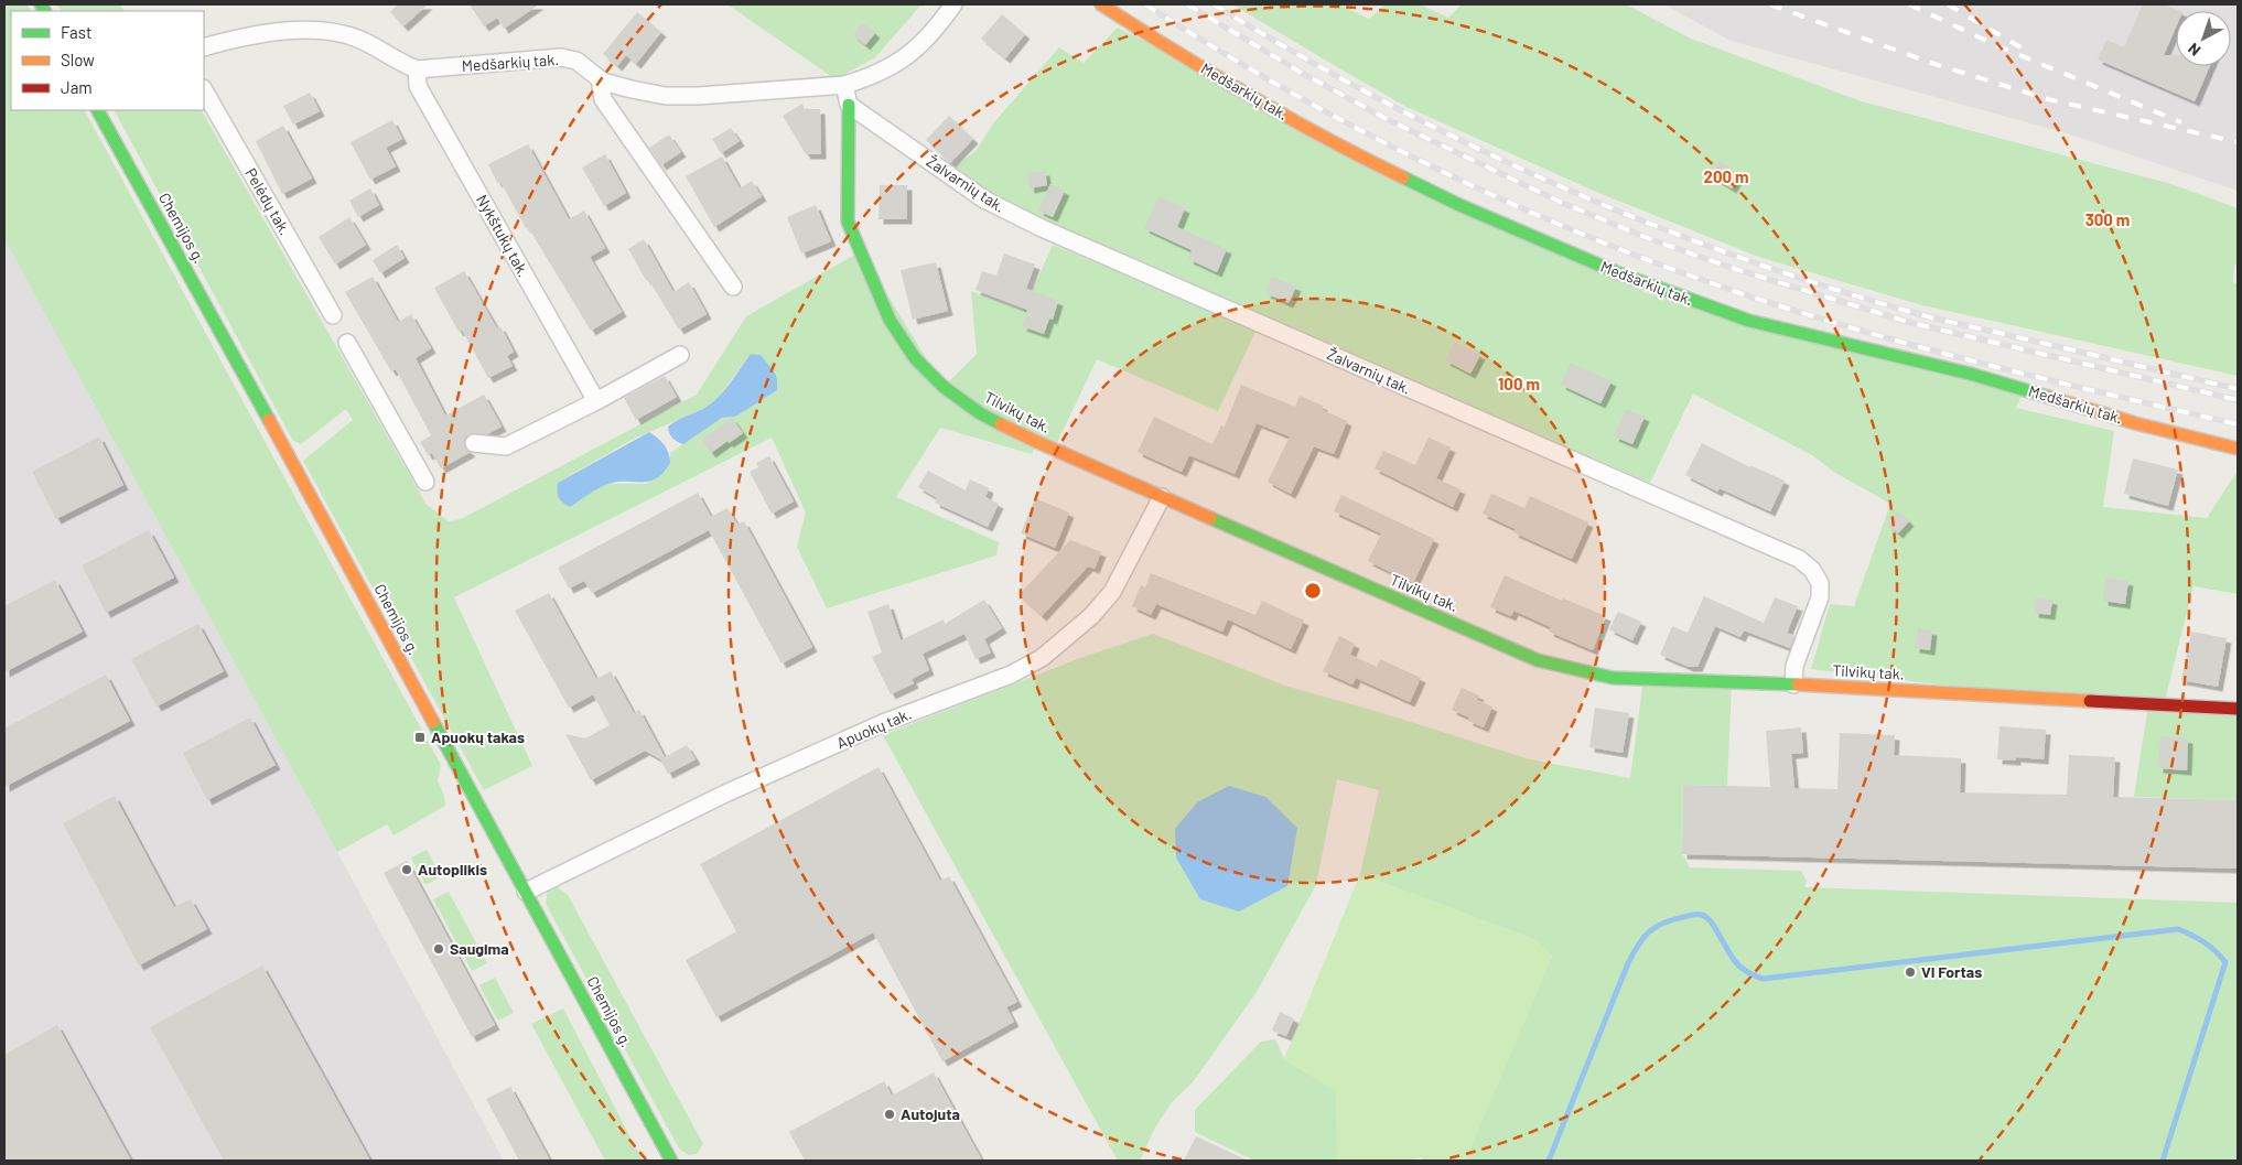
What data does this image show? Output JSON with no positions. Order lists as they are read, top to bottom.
{
  "streets": {
    "street": [
      "Medšarkių tak.",
      "Žalvarnių tak.",
      "Pelėdų tak.",
      "Chemijos g.",
      "Nykštukų tak.",
      "Tilvikų tak.",
      "Apuokų tak."
    ]
  },
  "crossings": [
    ["Medšarkių tak.", "Nykštukų tak."],
    ["Žalvarnių tak.", "Tilvikų tak."],
    ["Chemijos g.", "Apuokų tak."],
    ["Tilvikų tak.", "Apuokų tak."]
  ],
  "places": {
    "transit": ["Apuokų takas"],
    "other": [
      "Autoplikis",
      "Saugima",
      "VI Fortas",
      "Autojuta"
    ]
  },
  "legend": ["Fast", "Slow", "Jam"],
  "north": "bottom left",
  "rings": ["200 m", "300 m", "100 m"]
}
